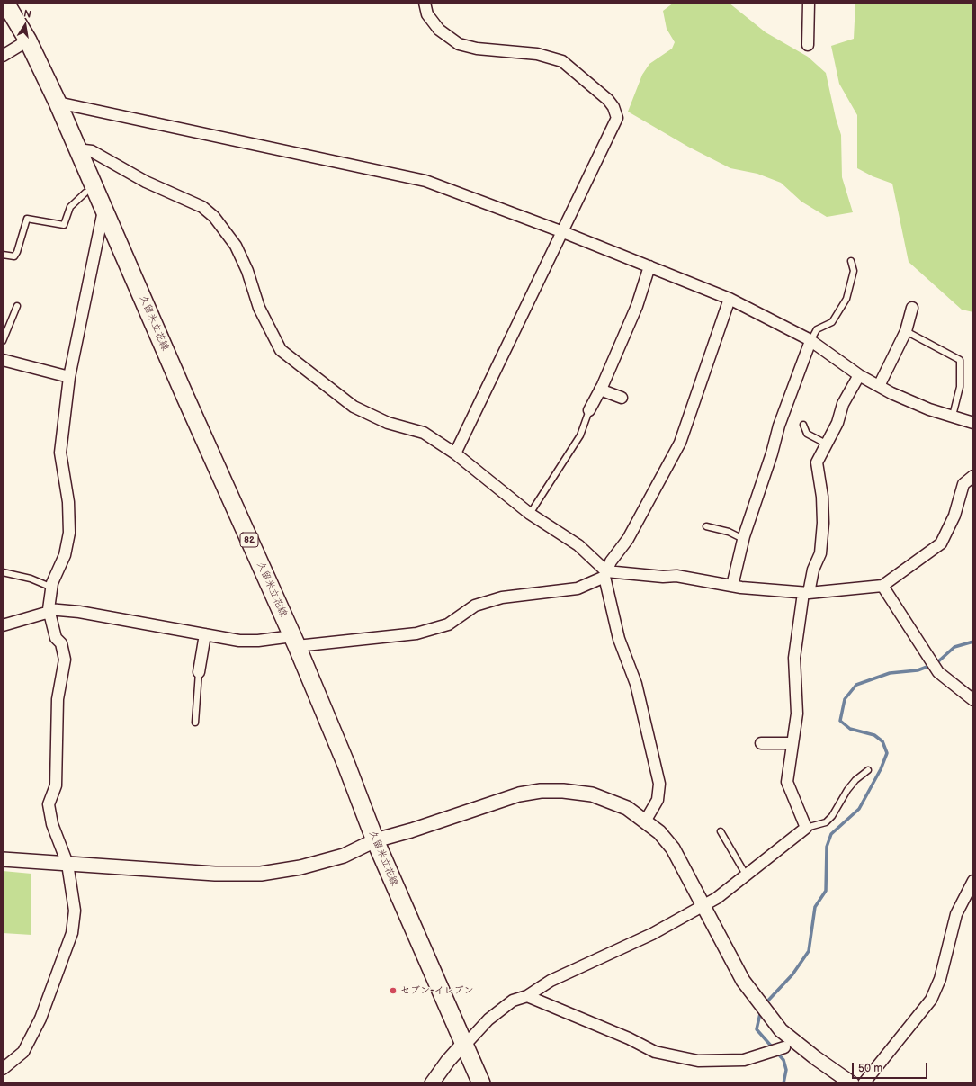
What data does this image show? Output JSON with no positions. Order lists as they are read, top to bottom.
{
  "streets": {
    "main road": ["久留米立花線", "82"]
  },
  "places": ["セブン-イレブン"],
  "scale_bar": "50 m",
  "north": "top"
}
